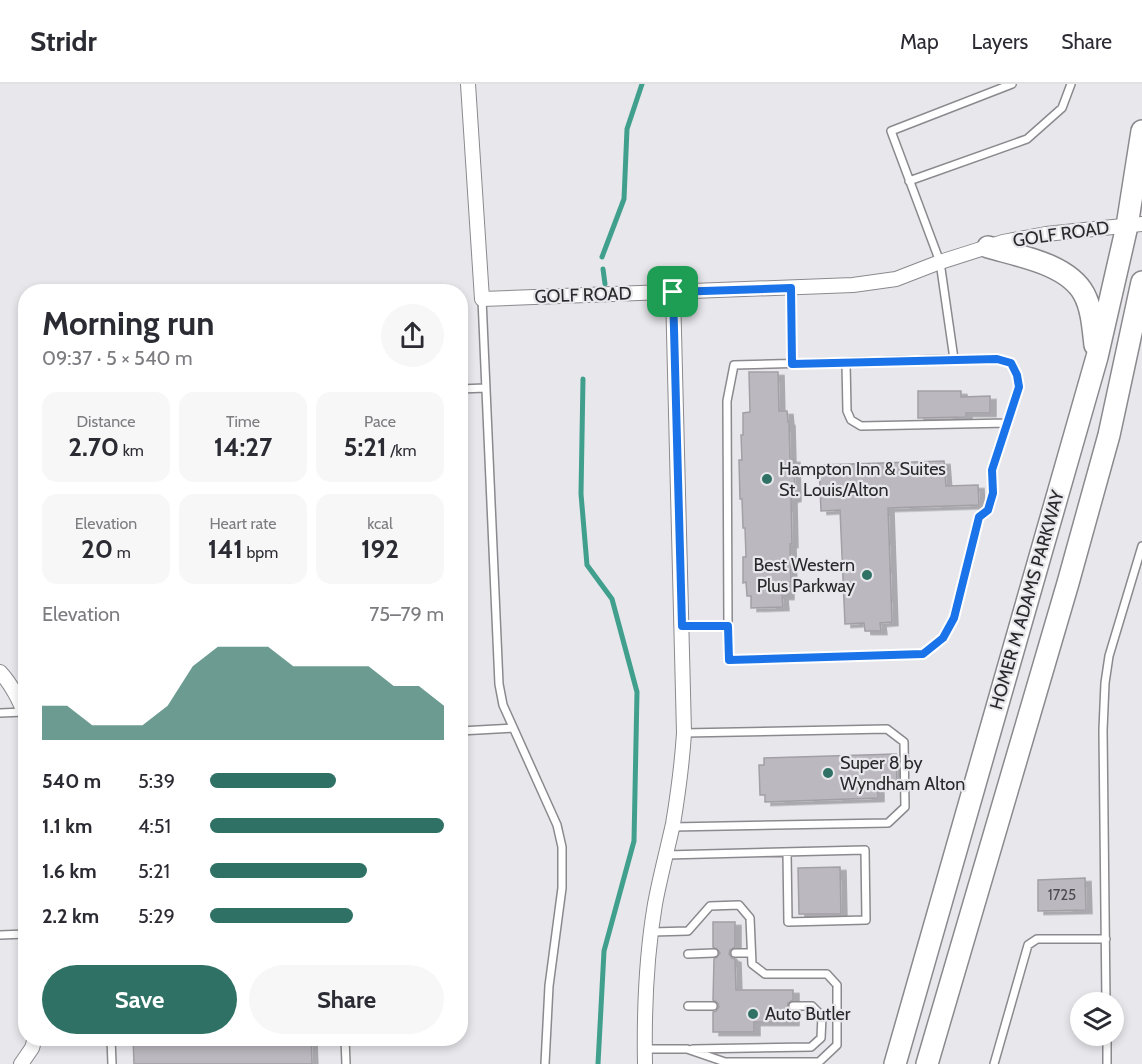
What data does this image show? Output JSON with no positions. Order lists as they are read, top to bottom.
{
  "streets": {
    "main road": ["HOMER M ADAMS PARKWAY"],
    "street": ["GOLF ROAD"]
  },
  "crossings": [
    ["GOLF ROAD", "HOMER M ADAMS PARKWAY"]
  ],
  "places": [
    "Hampton Inn & Suites St. Louis/Alton",
    "Best Western Plus Parkway",
    "Super 8 by Wyndham Alton",
    "Auto Butler"
  ],
  "house_numbers": ["1725"],
  "page": {
    "header": "Stridr",
    "nav": ["Map", "Layers", "Share"],
    "heading": ["Morning run", "09:37 · 5 × 540 m"],
    "stats": [
      ["Distance", "2.70 km"],
      ["Time", "14:27"],
      ["Pace", "5:21 /km"],
      ["Elevation", "20 m"],
      ["Heart rate", "141 bpm"],
      ["kcal", "192"]
    ],
    "chart": ["Elevation", "75–79 m"],
    "list": [
      {
        "name": "540 m",
        "note": "5:39"
      },
      {
        "name": "1.1 km",
        "note": "4:51"
      },
      {
        "name": "1.6 km",
        "note": "5:21"
      },
      {
        "name": "2.2 km",
        "note": "5:29"
      }
    ],
    "buttons": ["Save", "Share"]
  }
}
